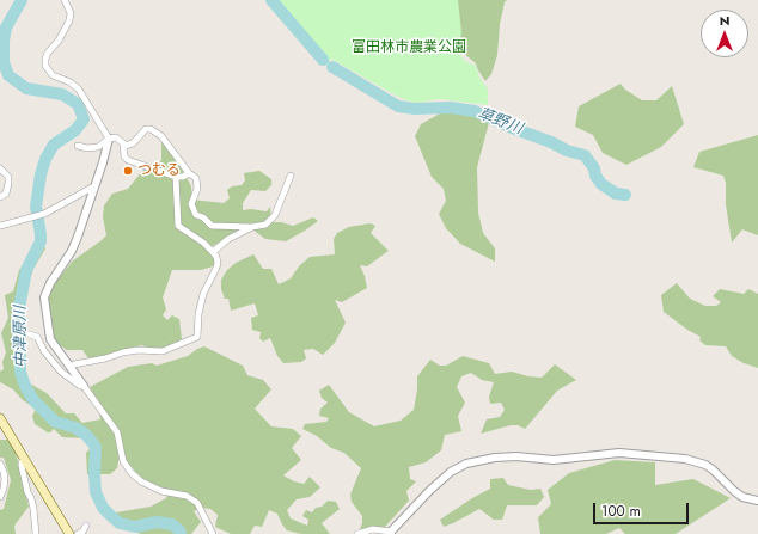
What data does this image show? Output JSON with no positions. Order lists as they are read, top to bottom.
{
  "water": ["草野川", "中津原川"],
  "parks": ["富田林市農業公園"],
  "places": ["つむる"],
  "scale_bar": "100 m",
  "north": "top"
}
